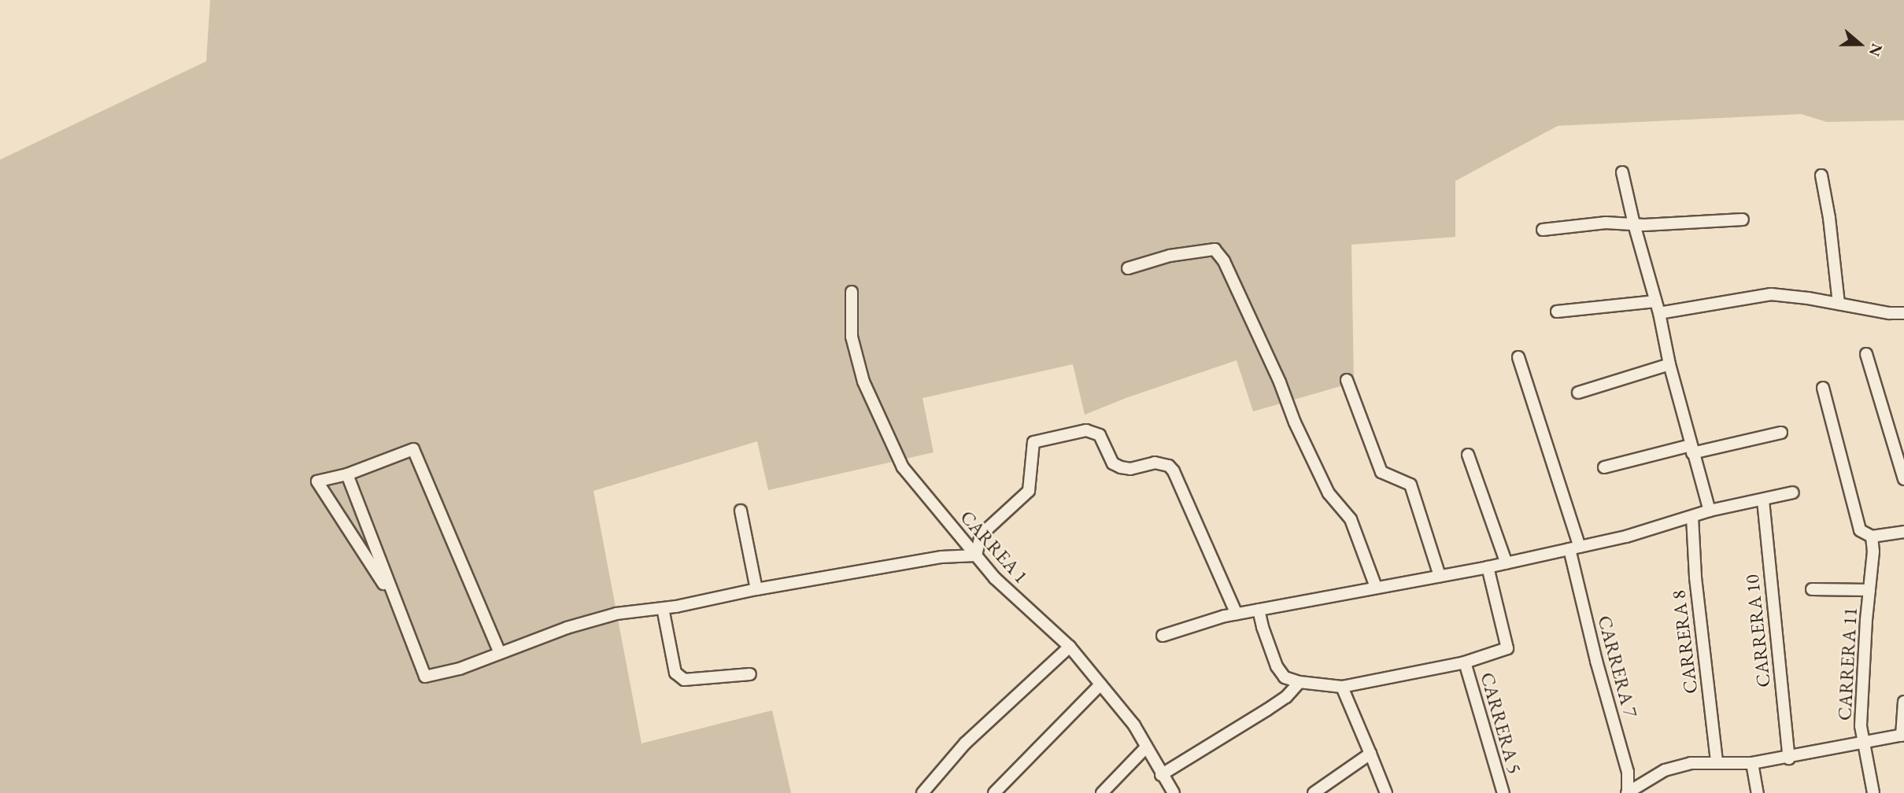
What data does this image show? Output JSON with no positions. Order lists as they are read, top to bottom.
{
  "streets": {
    "street": [
      "CARREA 1",
      "CARRERA 10",
      "CARRERA 8",
      "CARRERA 11",
      "CARRERA 7",
      "CARRERA 5"
    ]
  },
  "north": "right"
}
